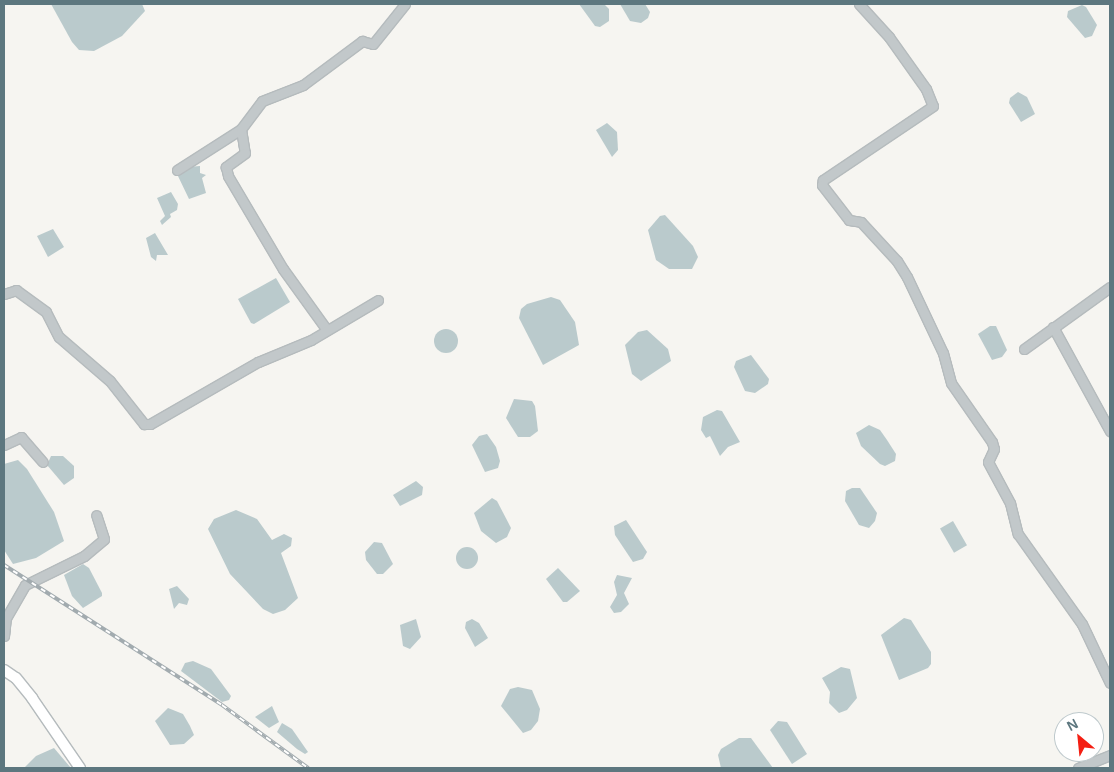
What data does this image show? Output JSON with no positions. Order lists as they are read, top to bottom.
{
  "north": "top left"
}
